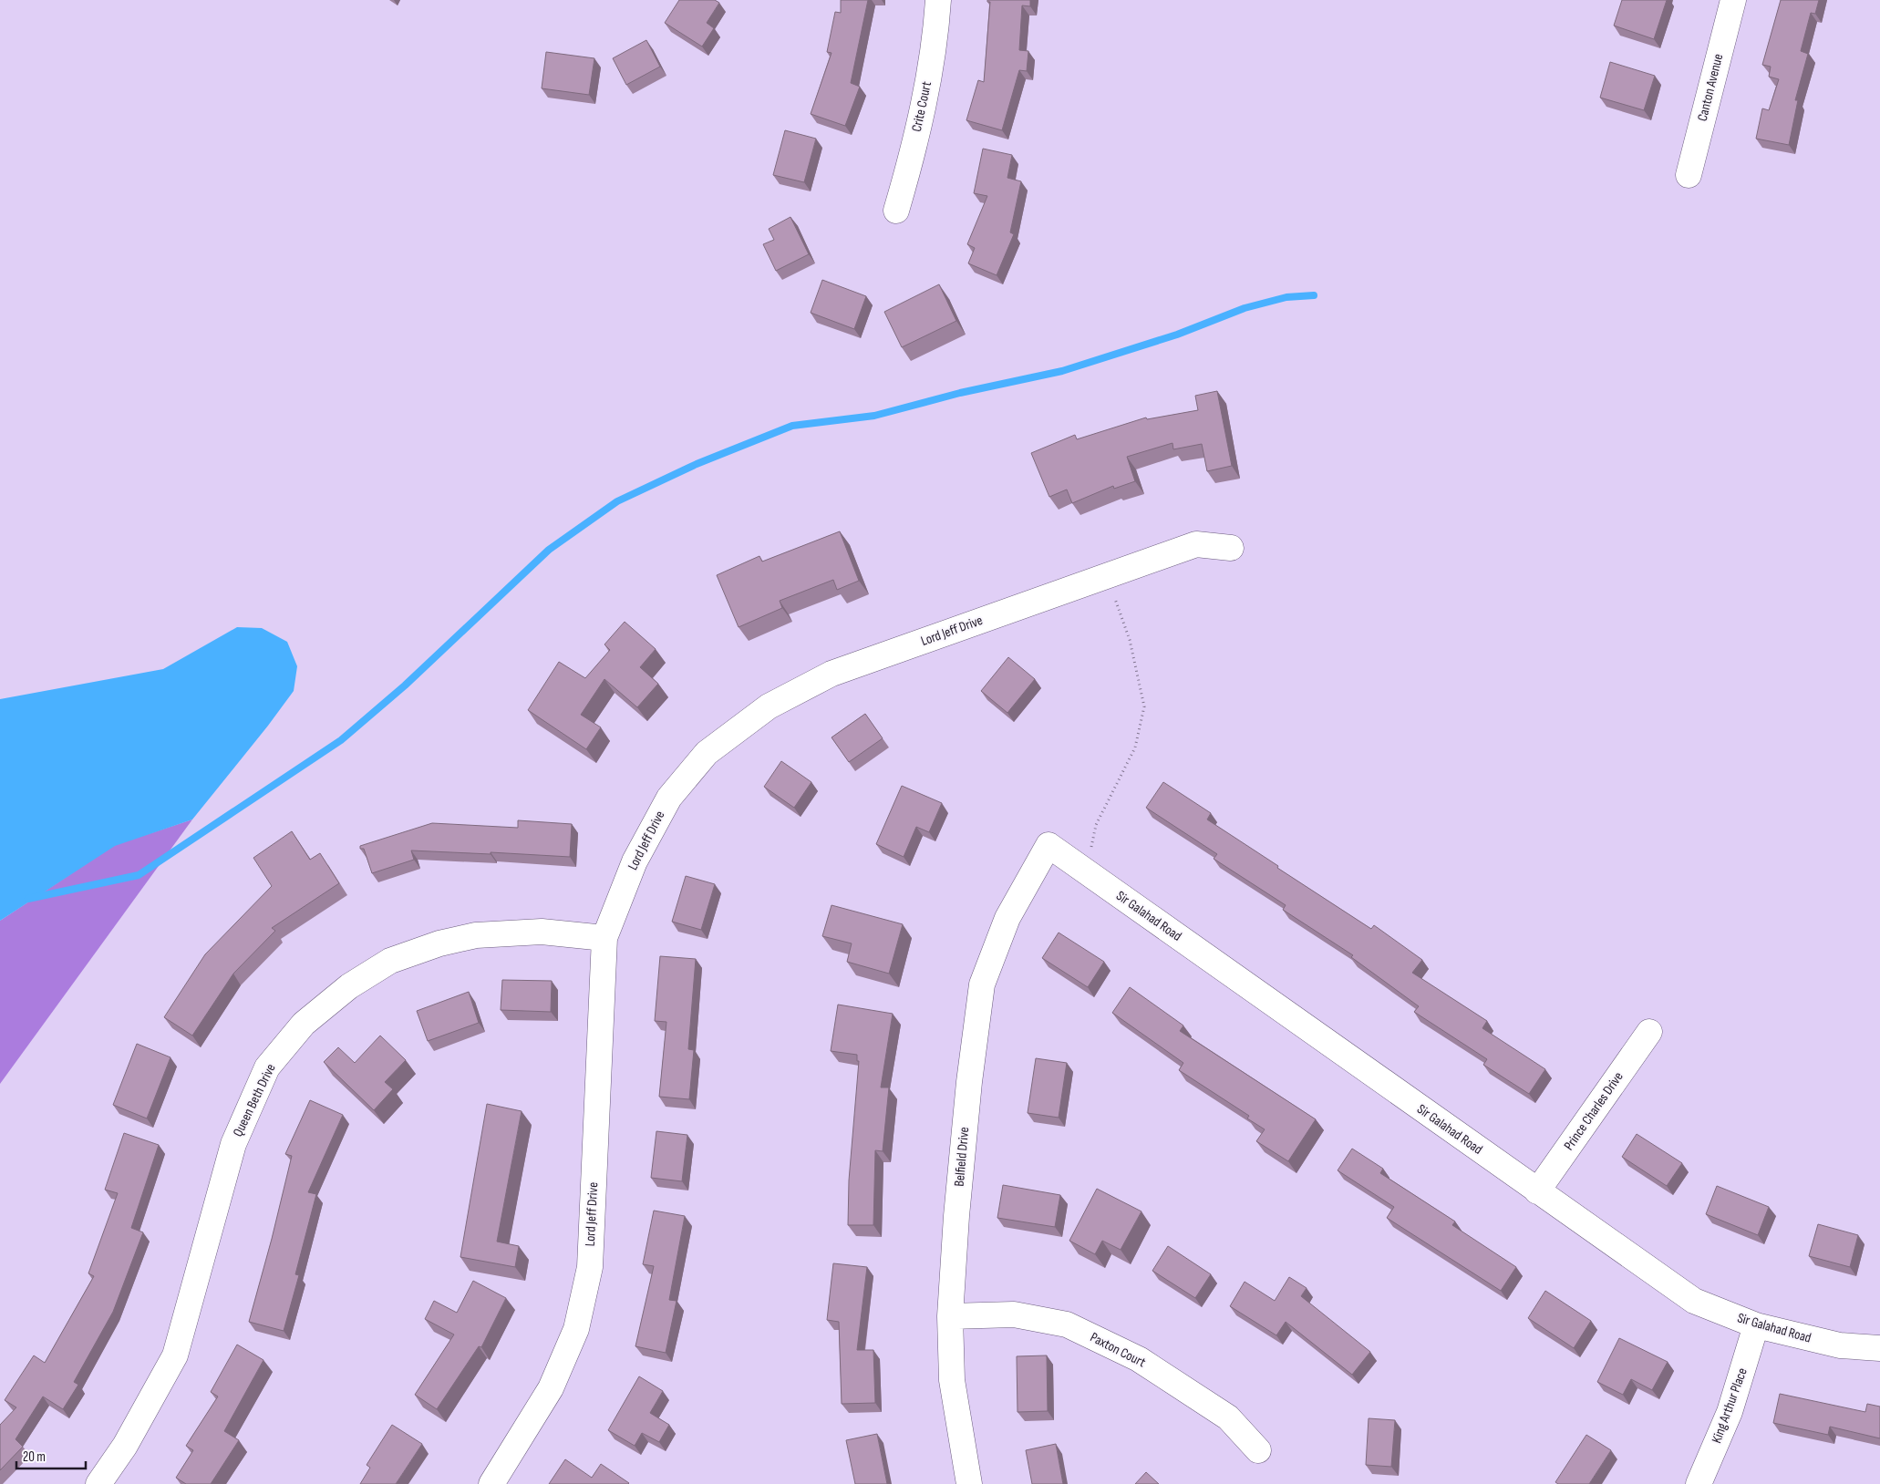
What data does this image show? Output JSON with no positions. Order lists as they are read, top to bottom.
{
  "streets": {
    "street": [
      "Canton Avenue",
      "Crite Court",
      "Lord Jeff Drive",
      "Sir Galahad Road",
      "Queen Beth Drive",
      "Prince Charles Drive",
      "Belfield Drive",
      "Paxton Court",
      "King Arthur Place"
    ]
  },
  "crossings": [
    ["Lord Jeff Drive", "Queen Beth Drive"],
    ["Sir Galahad Road", "Prince Charles Drive"],
    ["Sir Galahad Road", "Belfield Drive"],
    ["Sir Galahad Road", "King Arthur Place"],
    ["Belfield Drive", "Paxton Court"]
  ],
  "scale_bar": "20 m"
}
